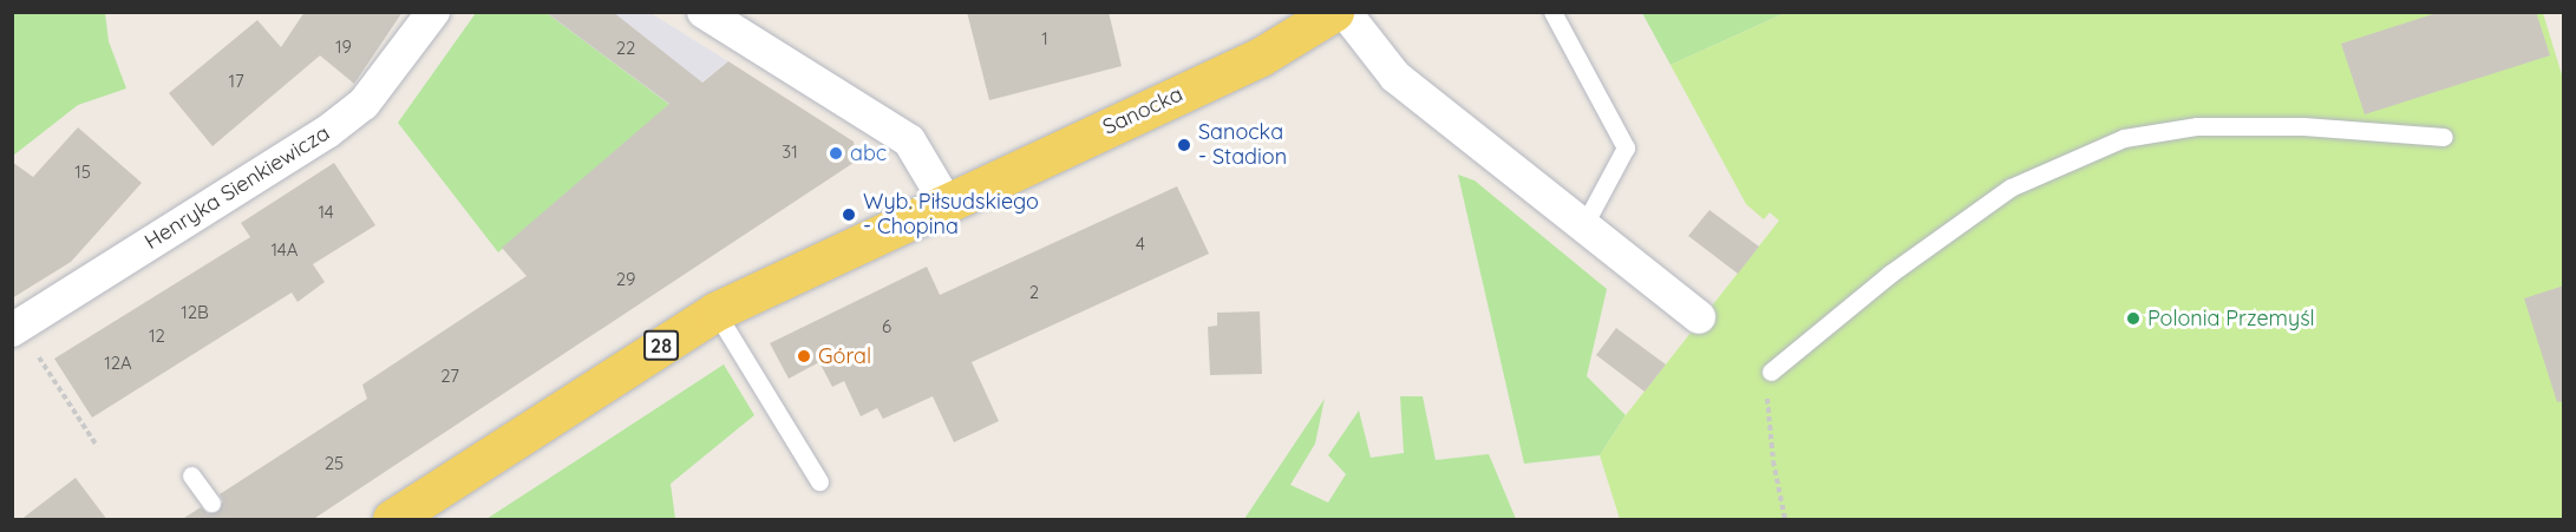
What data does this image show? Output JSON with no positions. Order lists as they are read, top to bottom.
{
  "streets": {
    "main road": ["Sanocka", "28"],
    "street": ["Henryka Sienkiewicza"]
  },
  "crossings": [
    ["Sanocka", "28"]
  ],
  "places": [
    "Sanocka - Stadion",
    "abc",
    "Wyb. Piłsudskiego - Chopina",
    "Polonia Przemyśl",
    "Góral"
  ],
  "house_numbers": [
    "1",
    "19",
    "22",
    "17",
    "31",
    "15",
    "14",
    "4",
    "14A",
    "29",
    "2",
    "12B",
    "6",
    "12",
    "12A",
    "27",
    "25"
  ]
}
